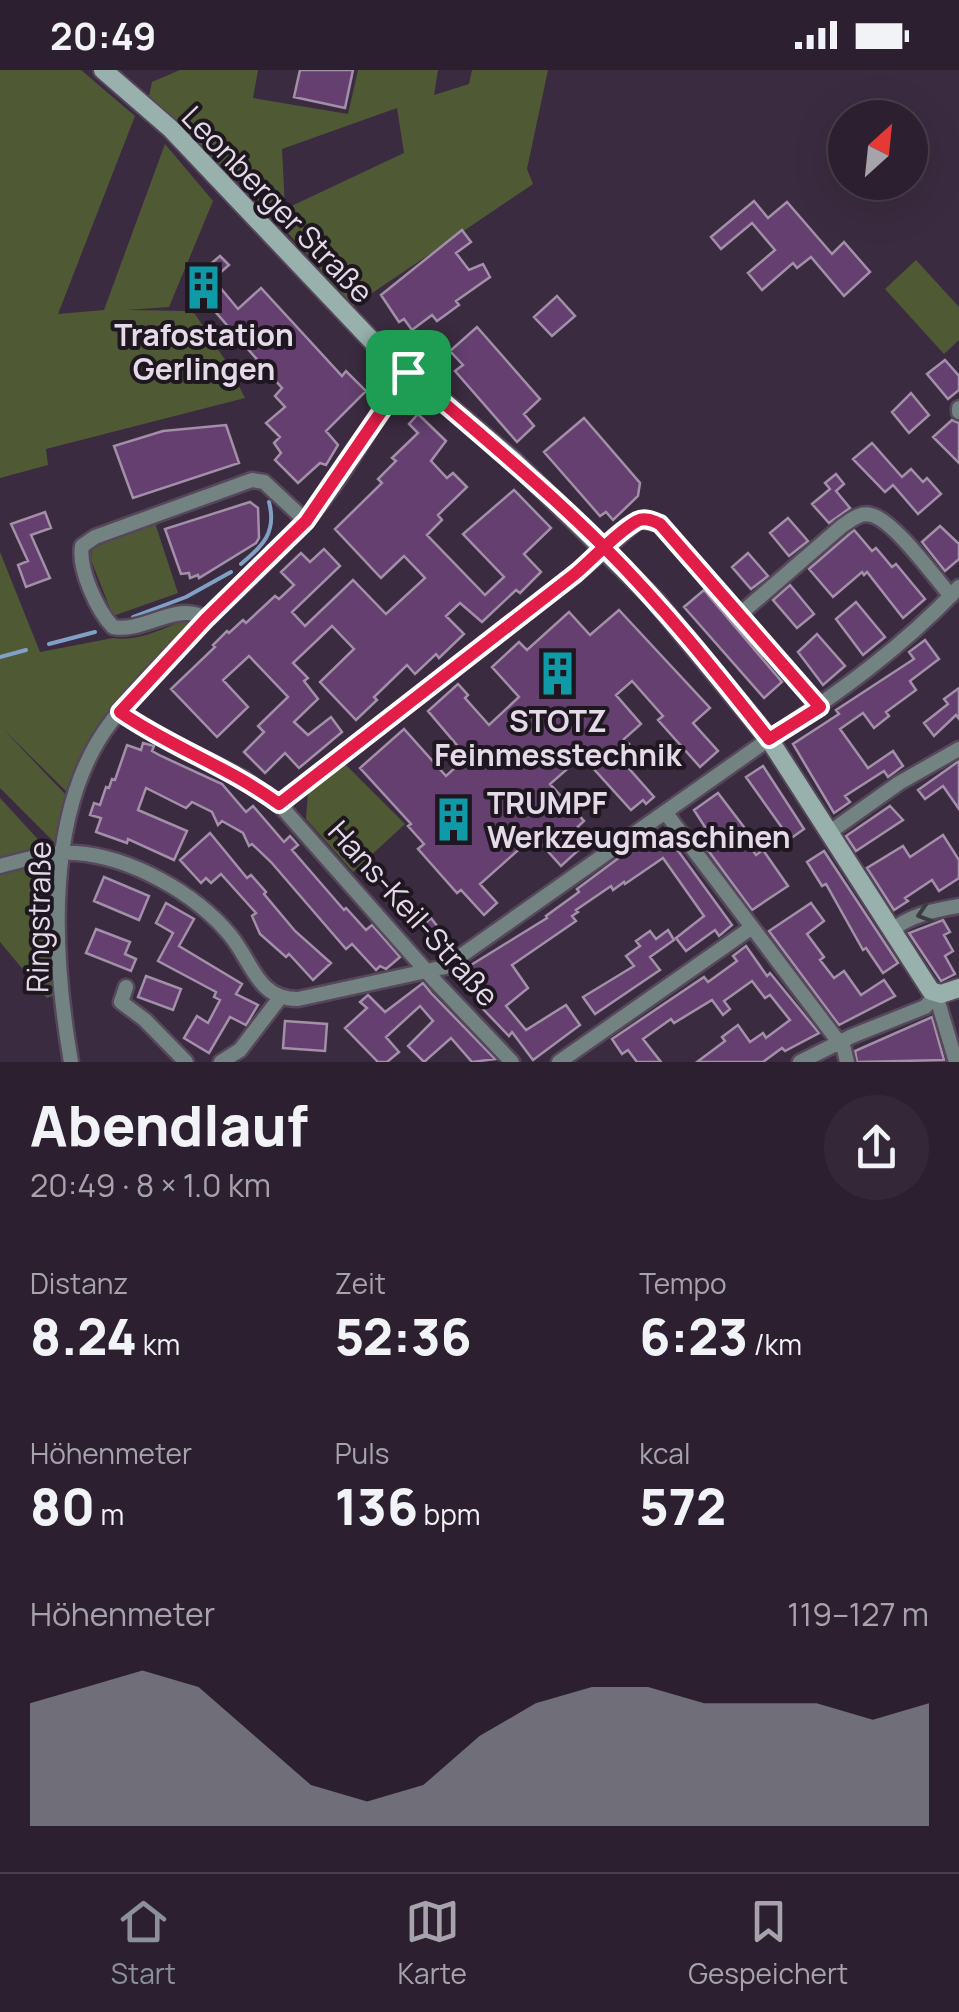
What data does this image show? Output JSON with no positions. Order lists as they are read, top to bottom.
{
  "streets": {
    "main road": ["Leonberger Straße"],
    "street": ["Hans-Keil-Straße", "Ringstraße"]
  },
  "crossings": [
    ["Leonberger Straße", "Ringstraße"],
    ["Hans-Keil-Straße", "Ringstraße"]
  ],
  "places": {
    "building": ["Trafostation Gerlingen", "STOTZ Feinmesstechnik", "TRUMPF Werkzeugmaschinen"]
  },
  "north": "top right",
  "page": {
    "status": "20:49",
    "heading": ["Abendlauf", "20:49 · 8 × 1.0 km"],
    "stats": [
      ["Distanz", "8.24 km"],
      ["Zeit", "52:36"],
      ["Tempo", "6:23 /km"],
      ["Höhenmeter", "80 m"],
      ["Puls", "136 bpm"],
      ["kcal", "572"]
    ],
    "chart": ["Höhenmeter", "119–127 m"],
    "tabs": ["Start", "Karte", "Gespeichert"]
  }
}
